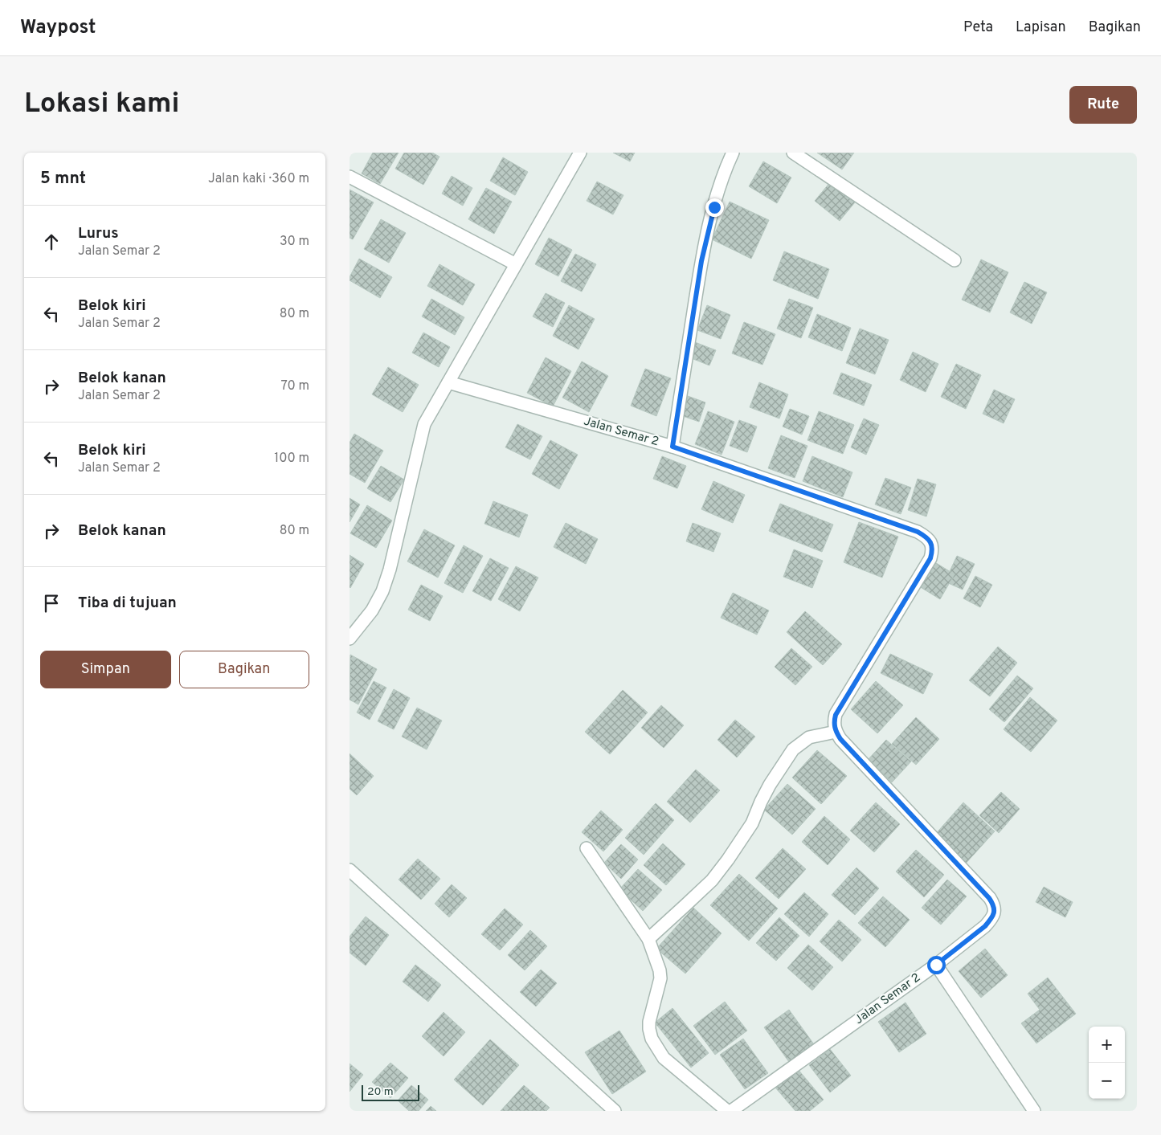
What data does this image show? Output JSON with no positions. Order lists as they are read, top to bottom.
{
  "streets": {
    "street": ["Jalan Semar 2"]
  },
  "scale_bar": "20 m",
  "page": {
    "header": "Waypost",
    "nav": ["Peta", "Lapisan", "Bagikan"],
    "buttons": [
      "Rute",
      ["Simpan", "Bagikan"]
    ],
    "title": "Lokasi kami",
    "heading": ["5 mnt", "Jalan kaki · 360 m"],
    "list": [
      ["Lurus", "Jalan Semar 2", "30 m"],
      ["Belok kiri", "Jalan Semar 2", "80 m"],
      ["Belok kanan", "Jalan Semar 2", "70 m"],
      ["Belok kiri", "Jalan Semar 2", "100 m"],
      ["Belok kanan", "80 m"],
      "Tiba di tujuan"
    ],
    "map_buttons": ["+", "−"],
    "scale": "20 m"
  }
}
